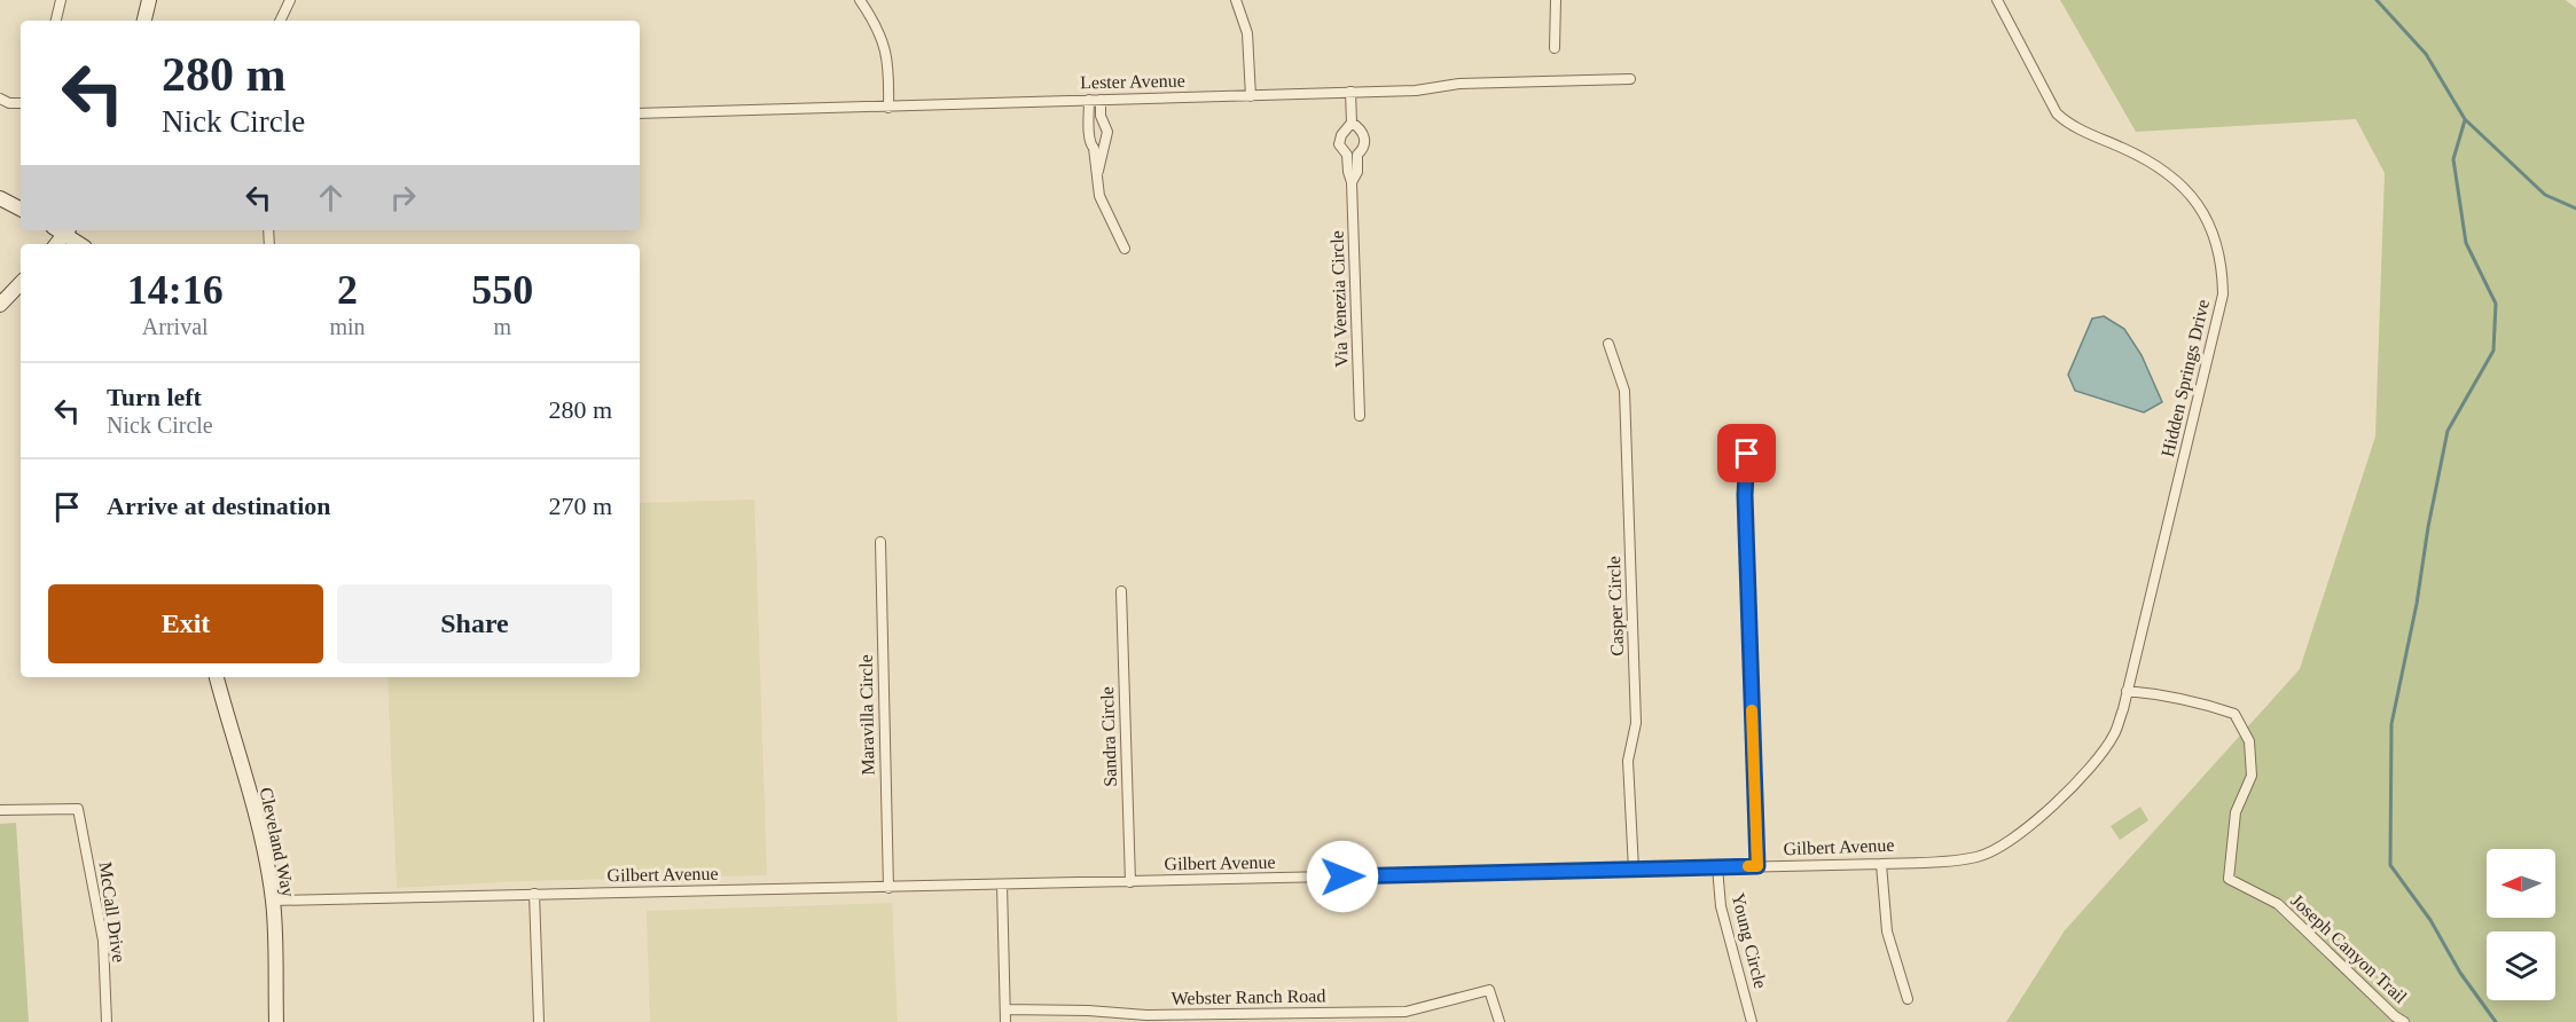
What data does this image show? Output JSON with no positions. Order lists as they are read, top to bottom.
{
  "streets": {
    "street": [
      "Lester Avenue",
      "Via Venezia Circle",
      "Hidden Springs Drive",
      "Casper Circle",
      "Maravilla Circle",
      "Sandra Circle",
      "Cleveland Way",
      "Gilbert Avenue",
      "McCall Drive",
      "Young Circle",
      "Joseph Canyon Trail",
      "Webster Ranch Road"
    ]
  },
  "crossings": [
    ["Lester Avenue", "Via Venezia Circle"],
    ["Hidden Springs Drive", "Gilbert Avenue"],
    ["Hidden Springs Drive", "Joseph Canyon Trail"],
    ["Casper Circle", "Gilbert Avenue"],
    ["Maravilla Circle", "Gilbert Avenue"],
    ["Sandra Circle", "Gilbert Avenue"],
    ["Cleveland Way", "Gilbert Avenue"],
    ["Gilbert Avenue", "Young Circle"],
    ["Gilbert Avenue", "Joseph Canyon Trail"]
  ],
  "north": "left",
  "page": {
    "turn": ["280 m", "Nick Circle"],
    "eta": [
      "14:16",
      "Arrival",
      "2",
      "min",
      "550",
      "m"
    ],
    "list": [
      {
        "name": "Turn left",
        "note": "Nick Circle",
        "value": "280 m"
      },
      {
        "name": "Arrive at destination",
        "value": "270 m"
      }
    ],
    "buttons": ["Exit", "Share"]
  }
}
